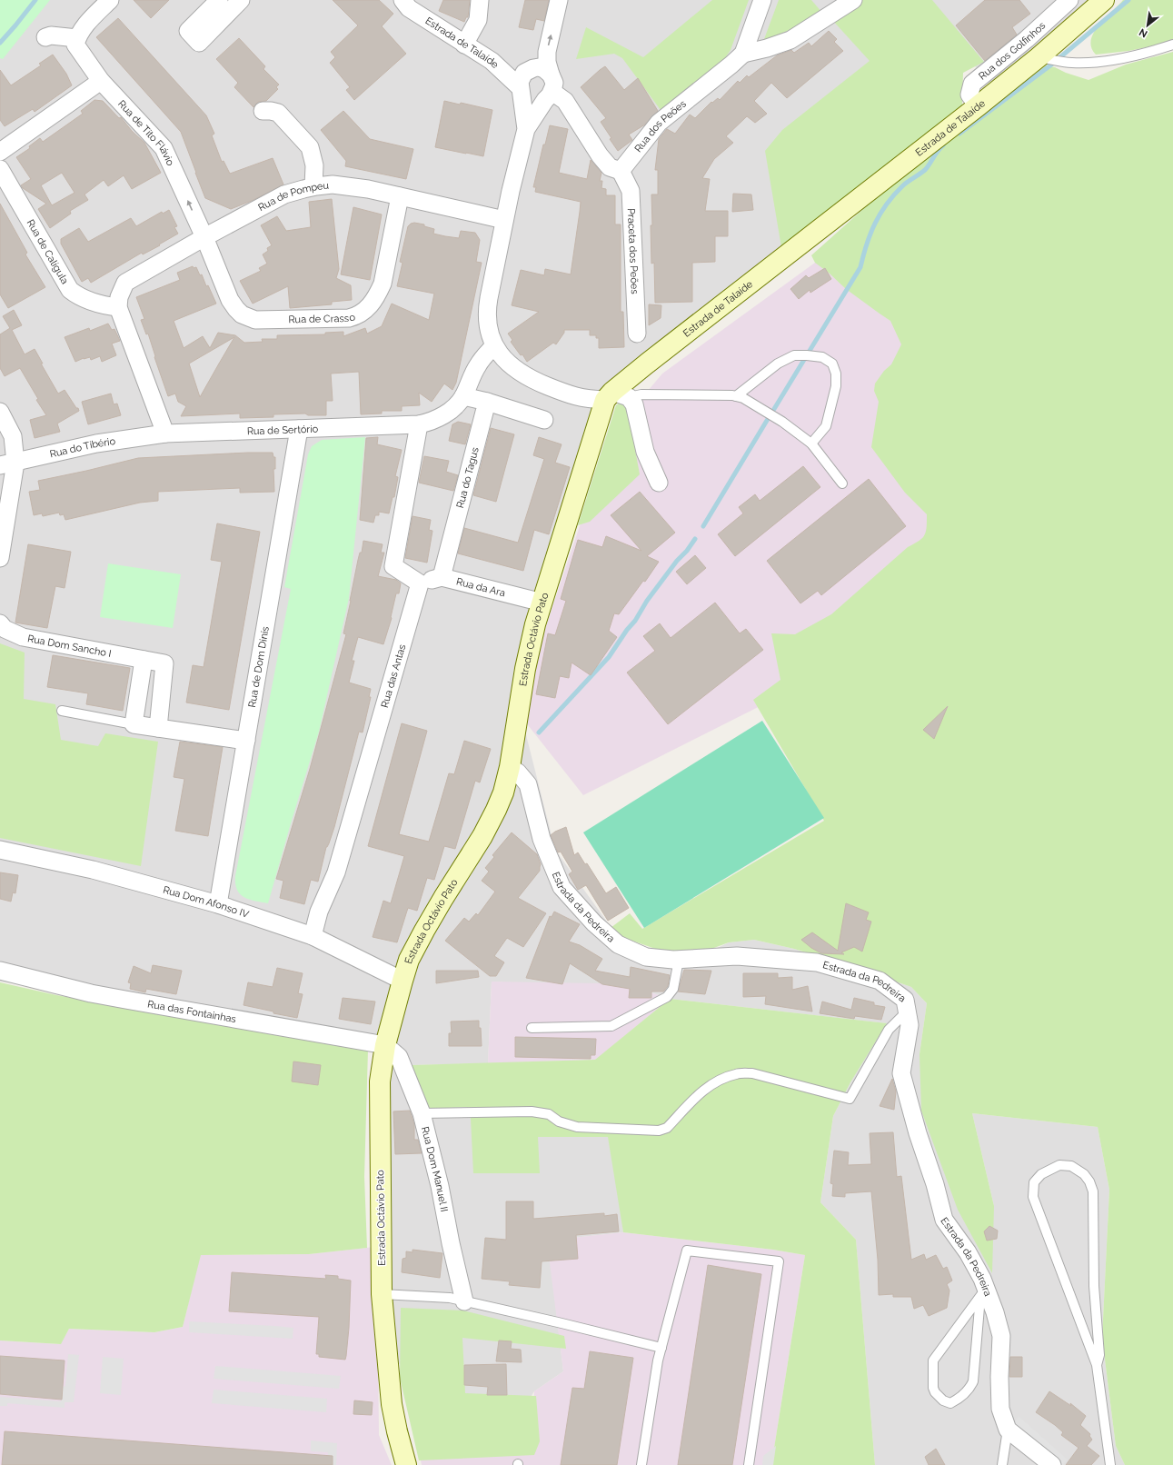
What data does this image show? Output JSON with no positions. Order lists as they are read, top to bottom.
{
  "streets": {
    "street": [
      "Estrada de Talaíde",
      "Rua dos Golfinhos",
      "Rua dos Peões",
      "Rua de Tito Flávio",
      "Rua de Pompeu",
      "Praceta dos Peões",
      "Rua de Calígula",
      "Rua de Crasso",
      "Rua de Sertório",
      "Rua do Tibério",
      "Rua do Tagus",
      "Rua da Ara",
      "Estrada Octávio Pato",
      "Rua Dom Sancho I",
      "Rua de Dom Dinis",
      "Rua das Antas",
      "Rua Dom Afonso IV",
      "Estrada da Pedreira",
      "Rua das Fontainhas",
      "Rua Dom Manuel II"
    ]
  },
  "crossings": [
    ["Estrada de Talaíde", "Rua dos Golfinhos"],
    ["Estrada de Talaíde", "Estrada Octávio Pato"],
    ["Rua dos Peões", "Praceta dos Peões"],
    ["Rua de Tito Flávio", "Rua de Pompeu"],
    ["Rua de Tito Flávio", "Rua de Crasso"],
    ["Rua de Pompeu", "Rua de Calígula"],
    ["Rua de Pompeu", "Rua de Crasso"],
    ["Rua de Sertório", "Rua do Tibério"],
    ["Rua de Sertório", "Rua de Dom Dinis"],
    ["Rua do Tagus", "Rua da Ara"],
    ["Rua da Ara", "Estrada Octávio Pato"],
    ["Estrada Octávio Pato", "Rua Dom Afonso IV"],
    ["Estrada Octávio Pato", "Estrada da Pedreira"],
    ["Estrada Octávio Pato", "Rua das Fontainhas"],
    ["Estrada Octávio Pato", "Rua Dom Manuel II"],
    ["Rua de Dom Dinis", "Rua Dom Afonso IV"],
    ["Rua das Antas", "Rua Dom Afonso IV"],
    ["Rua das Fontainhas", "Rua Dom Manuel II"]
  ],
  "one_way": ["Rua de Tito Flávio"],
  "north": "bottom left"
}
